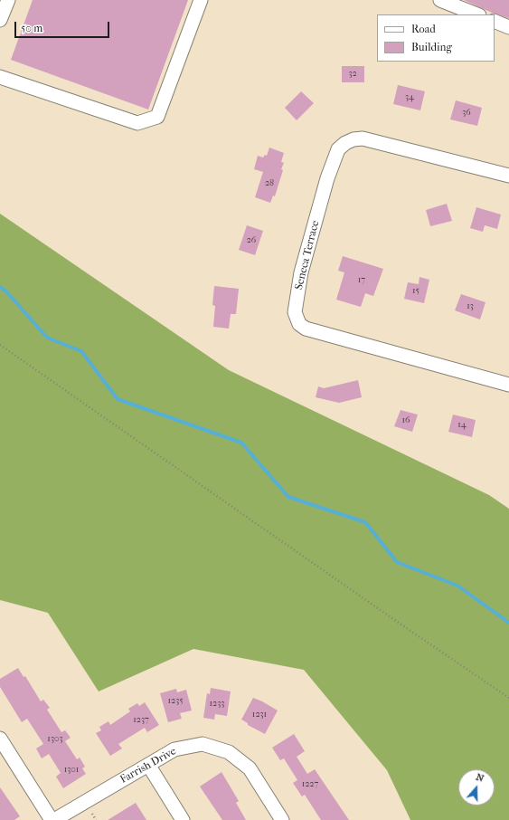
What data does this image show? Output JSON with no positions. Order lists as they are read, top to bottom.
{
  "streets": {
    "street": ["Seneca Terrace", "Farrish Drive"]
  },
  "house_numbers": [
    "32",
    "34",
    "36",
    "28",
    "26",
    "17",
    "15",
    "13",
    "16",
    "14",
    "1235",
    "1233",
    "1231",
    "1237",
    "1303",
    "1301",
    "1227"
  ],
  "legend": ["Road", "Building"],
  "scale_bar": "50 m",
  "north": "top"
}
